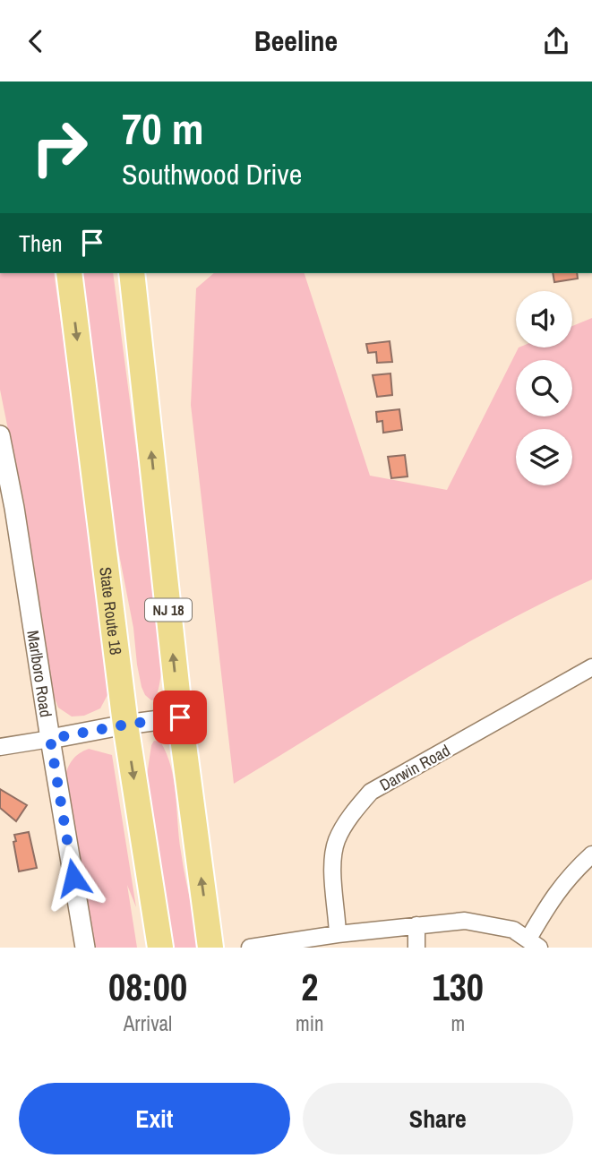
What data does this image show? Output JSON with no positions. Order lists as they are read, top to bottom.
{
  "streets": {
    "highway": ["State Route 18", "NJ 18"],
    "street": ["Marlboro Road", "Darwin Road"]
  },
  "page": {
    "header": "Beeline",
    "turn": ["70 m", "Southwood Drive"],
    "then": "Then",
    "eta": [
      "08:00",
      "Arrival",
      "2",
      "min",
      "130",
      "m"
    ],
    "buttons": ["Exit", "Share"]
  }
}
